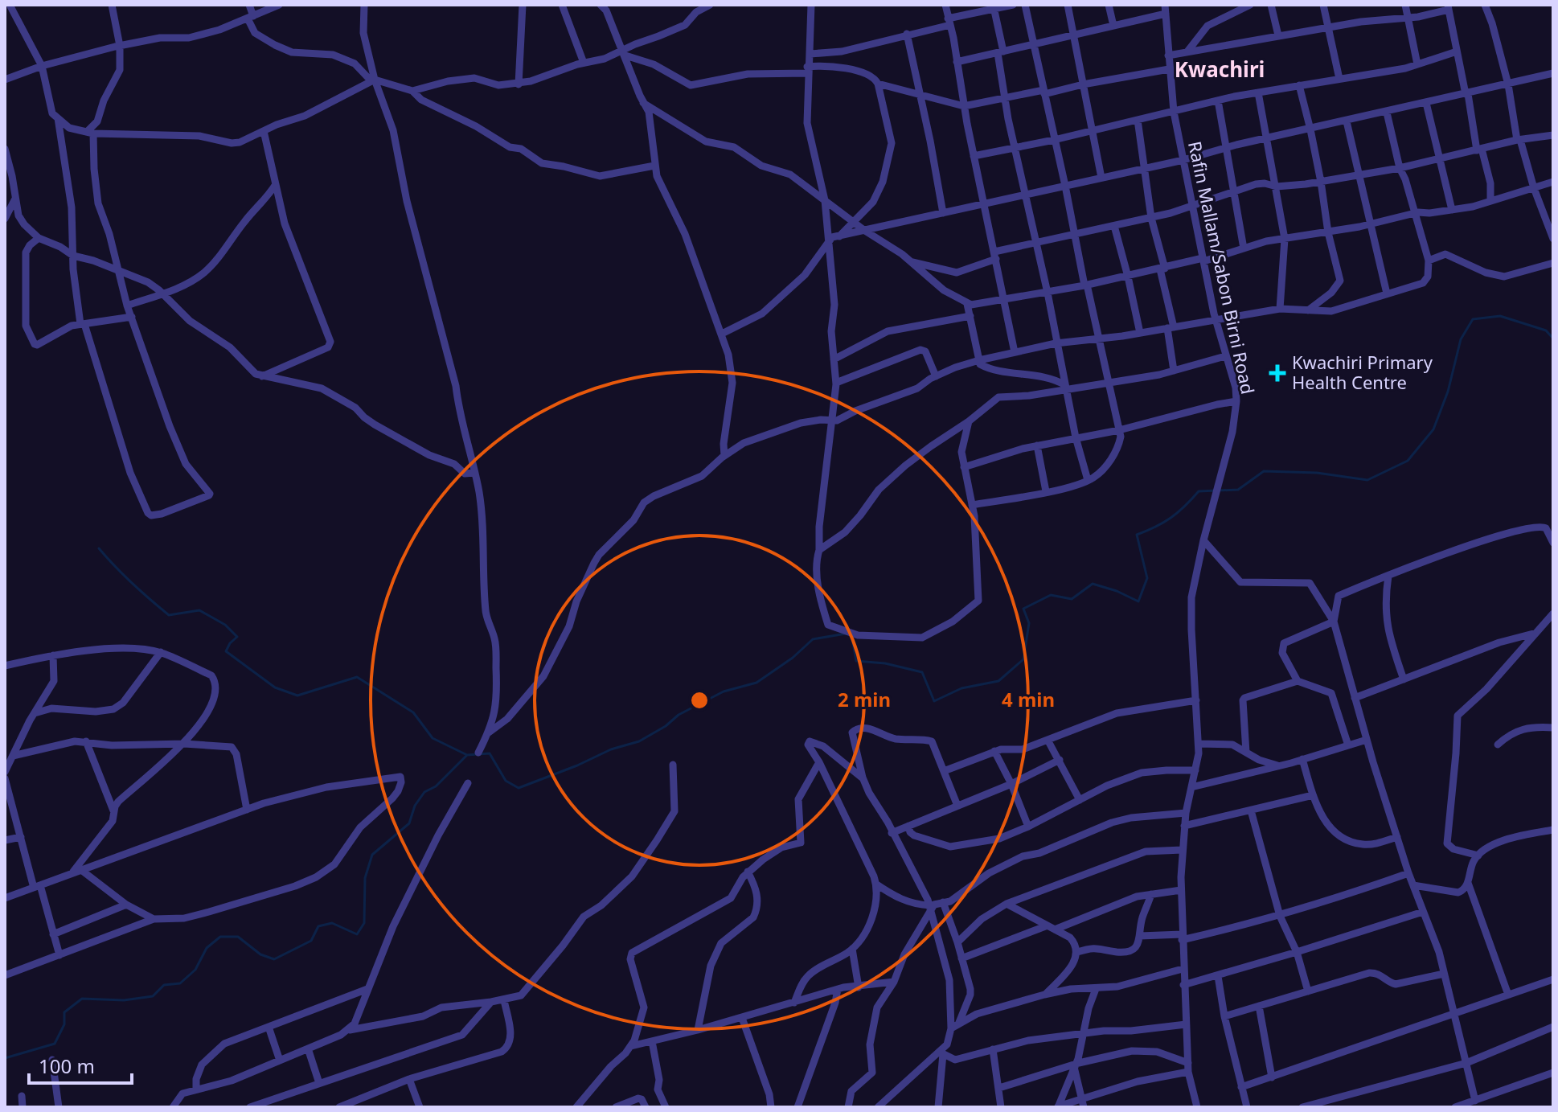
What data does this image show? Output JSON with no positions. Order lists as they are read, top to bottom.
{
  "streets": {
    "street": ["Rafin Mallam/Sabon Birni Road"]
  },
  "districts": ["Kwachiri"],
  "places": {
    "health": ["Kwachiri Primary Health Centre"]
  },
  "scale_bar": "100 m",
  "rings": ["2 min", "4 min"]
}
